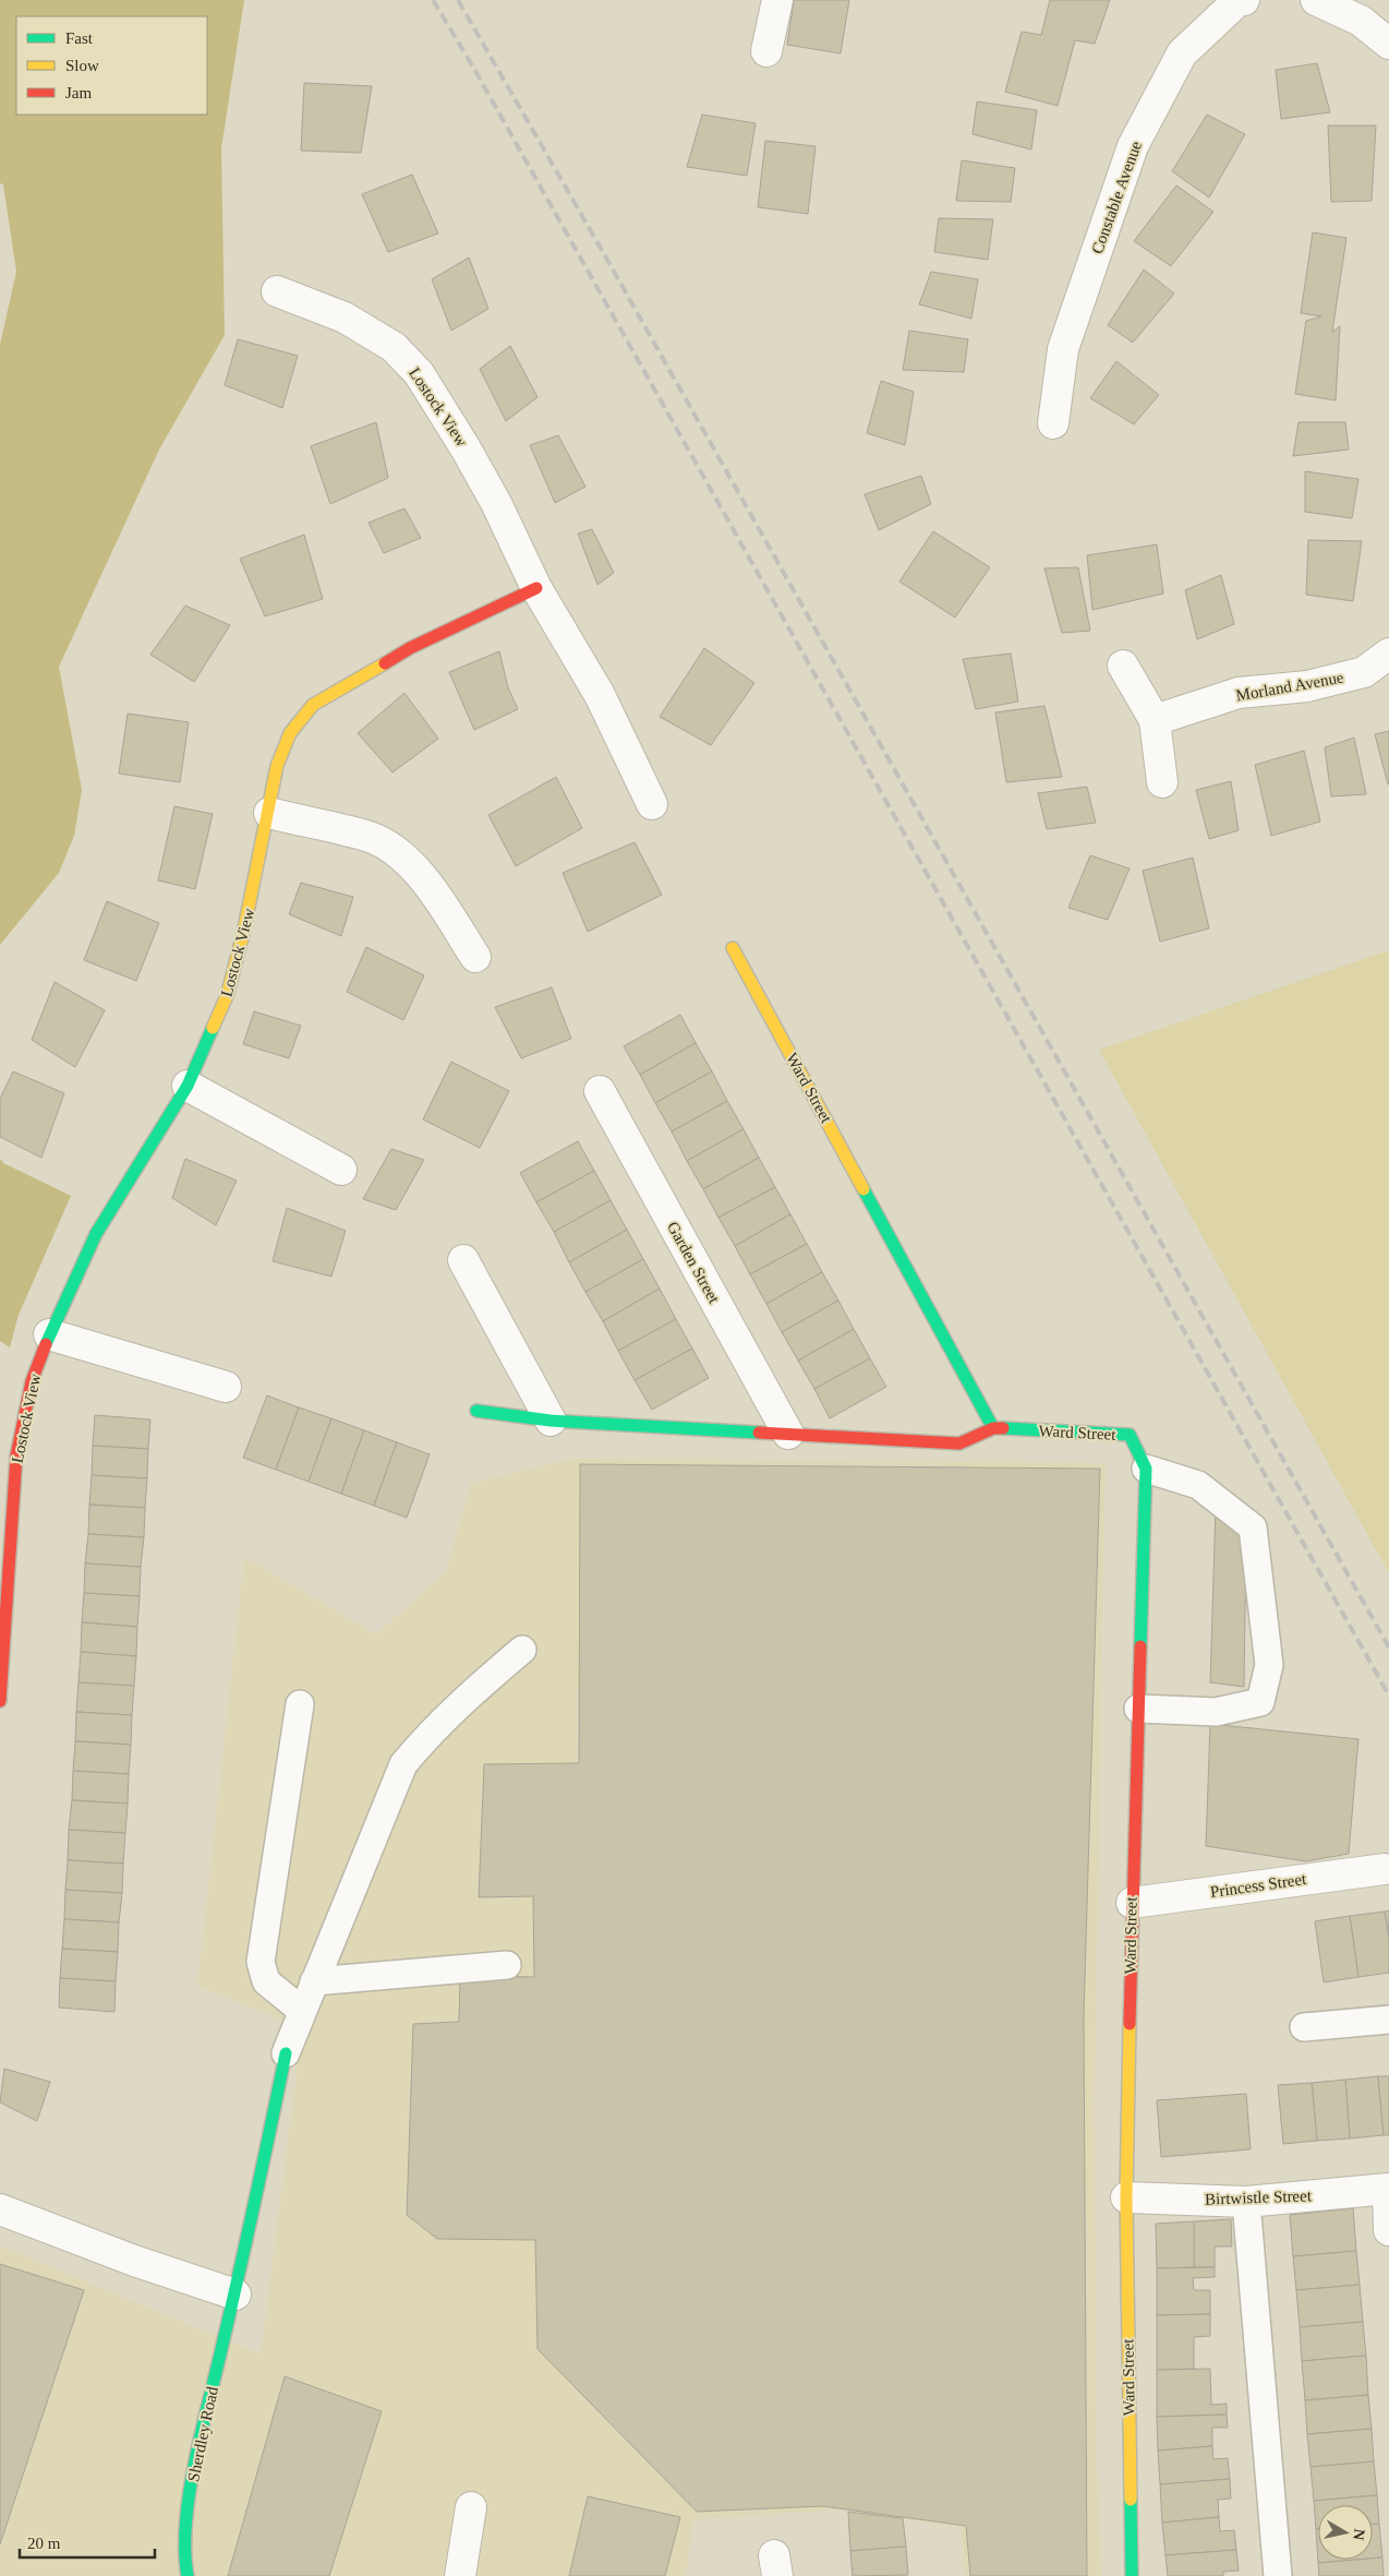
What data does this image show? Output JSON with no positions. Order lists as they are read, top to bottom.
{
  "streets": {
    "street": [
      "Constable Avenue",
      "Lostock View",
      "Morland Avenue",
      "Ward Street",
      "Garden Street",
      "Princess Street",
      "Birtwistle Street",
      "Sherdley Road"
    ]
  },
  "crossings": [
    ["Ward Street", "Garden Street"],
    ["Ward Street", "Princess Street"],
    ["Ward Street", "Birtwistle Street"]
  ],
  "legend": ["Fast", "Slow", "Jam"],
  "scale_bar": "20 m",
  "north": "right"
}
